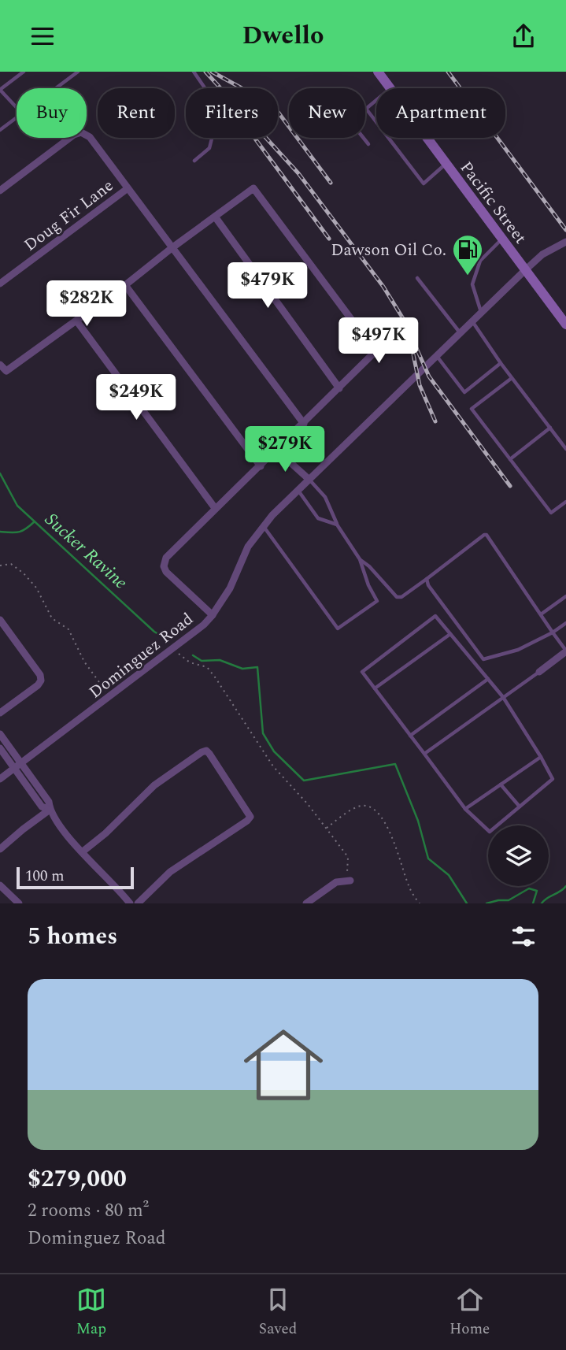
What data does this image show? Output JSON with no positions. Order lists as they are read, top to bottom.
{
  "streets": {
    "main road": ["Pacific Street"],
    "street": ["Doug Fir Lane", "Dominguez Road"]
  },
  "crossings": [
    ["Pacific Street", "Dominguez Road"]
  ],
  "water": ["Sucker Ravine"],
  "places": {
    "fuel station": ["Dawson Oil Co."]
  },
  "scale_bar": "100 m",
  "page": {
    "header": "Dwello",
    "chip": [
      "Buy",
      "Rent",
      "Filters",
      "New",
      "Apartment"
    ],
    "price": [
      "$479K",
      "$282K",
      "$497K",
      "$249K",
      "$279K"
    ],
    "scale": "100 m",
    "heading": "5 homes",
    "list": [
      {
        "name": "$279,000",
        "note": "2 rooms · 80 m² · Dominguez Road"
      }
    ],
    "tabs": ["Map", "Saved", "Home"]
  }
}
